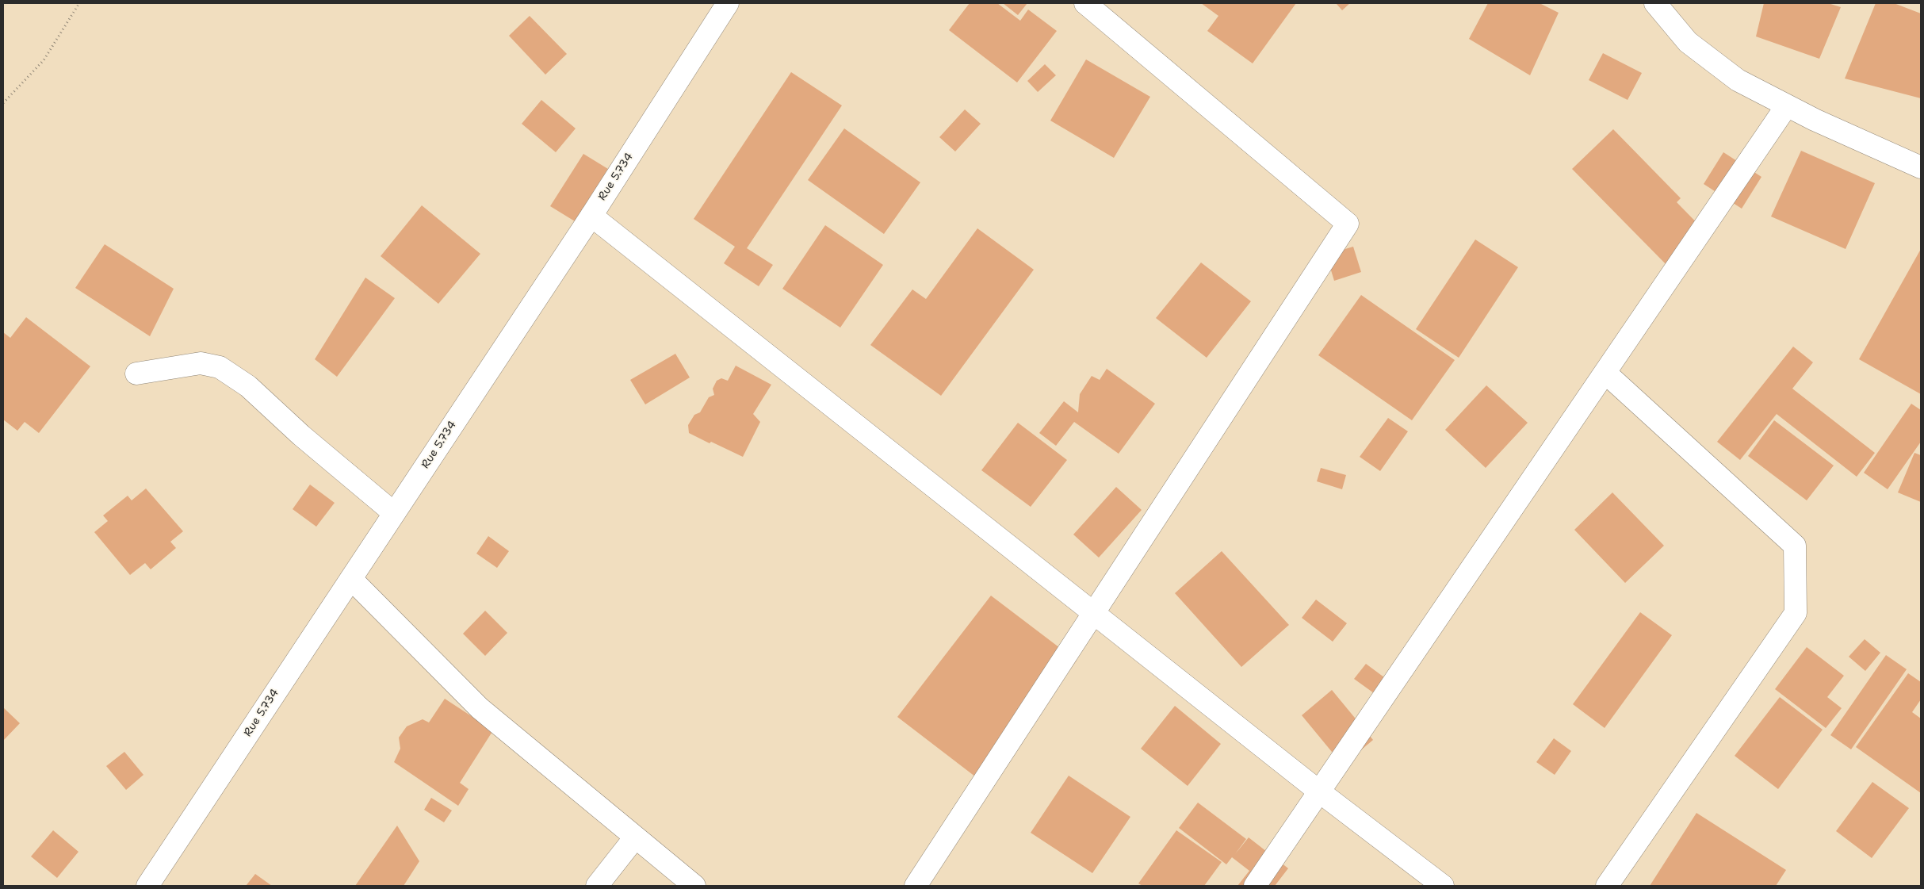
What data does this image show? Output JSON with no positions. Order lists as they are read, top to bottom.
{
  "streets": {
    "street": ["Rue 5.734"]
  }
}
